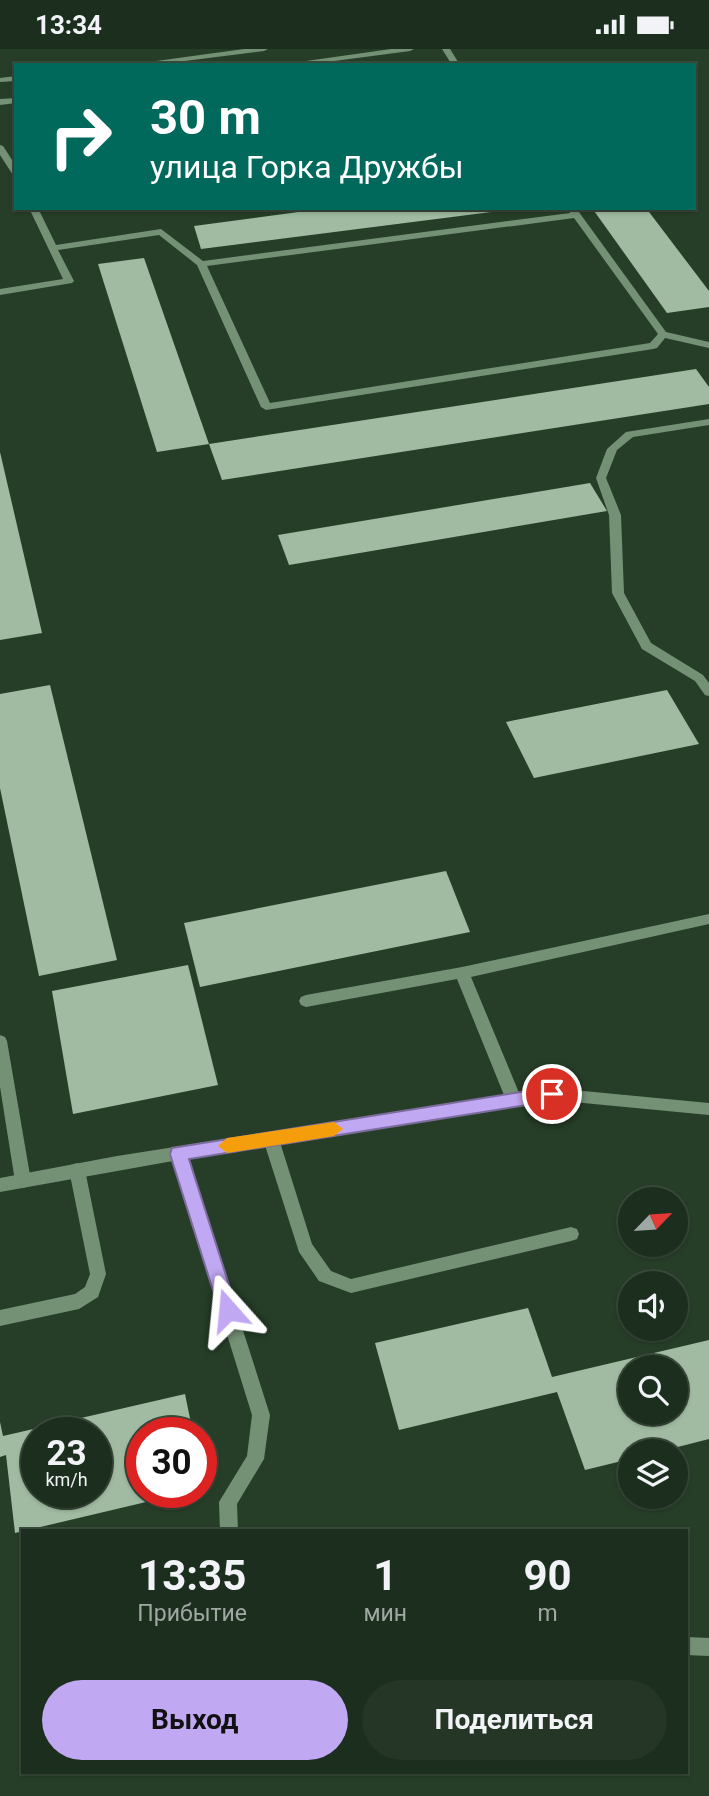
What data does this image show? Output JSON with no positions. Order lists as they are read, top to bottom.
{
  "north": "top right",
  "page": {
    "status": "13:34",
    "turn": ["30 m", "улица Горка Дружбы"],
    "speed": "23 km/h",
    "limit": "30",
    "eta": [
      "13:35",
      "Прибытие",
      "1",
      "мин",
      "90",
      "m"
    ],
    "buttons": ["Выход", "Поделиться"]
  }
}
